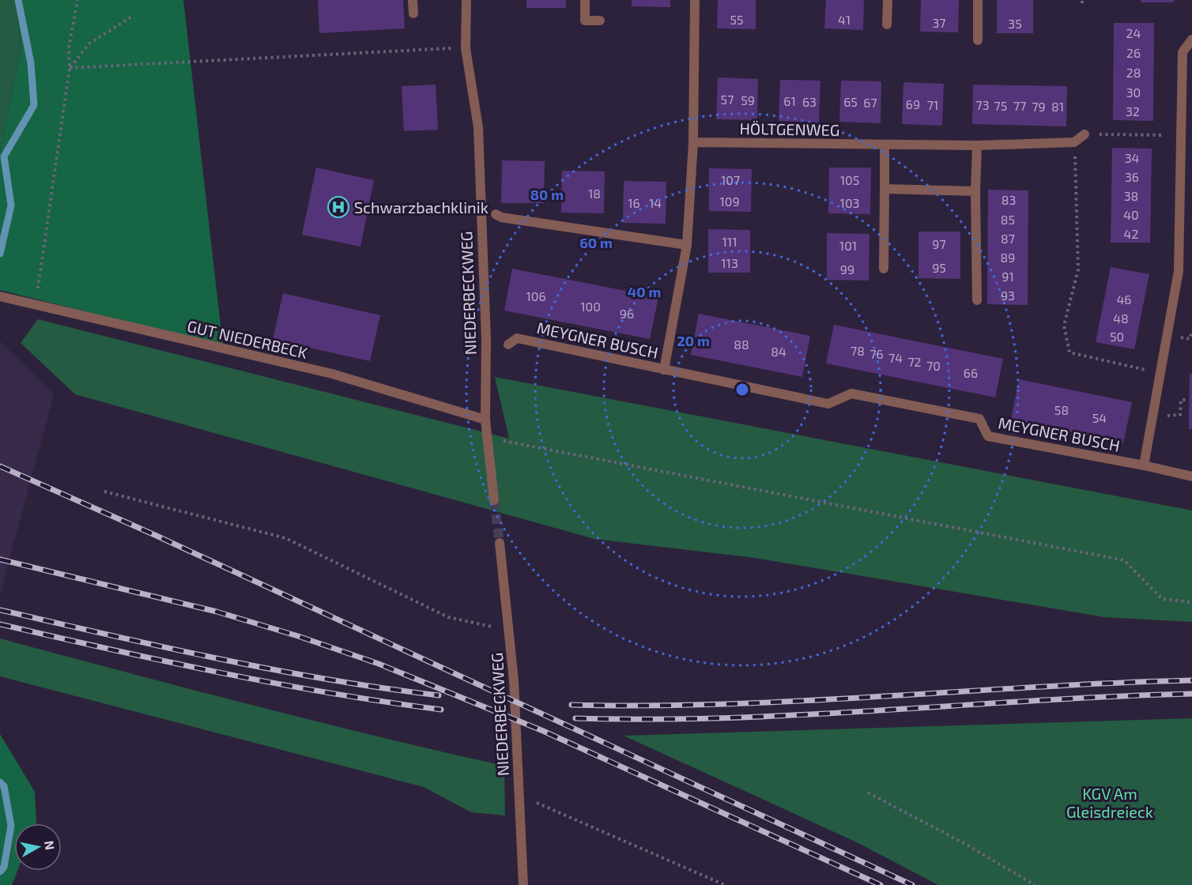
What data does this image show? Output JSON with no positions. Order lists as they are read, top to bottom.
{
  "streets": {
    "street": [
      "HÖLTGENWEG",
      "NIEDERBECKWEG",
      "GUT NIEDERBECK",
      "MEYGNER BUSCH"
    ]
  },
  "crossings": [
    ["NIEDERBECKWEG", "GUT NIEDERBECK"]
  ],
  "parks": ["KGV Am Gleisdreieck"],
  "places": {
    "hospital": ["Schwarzbachklinik"]
  },
  "house_numbers": [
    "55",
    "41",
    "37",
    "35",
    "24",
    "26",
    "28",
    "30",
    "57",
    "59",
    "61",
    "63",
    "65",
    "67",
    "69",
    "71",
    "73",
    "75",
    "77",
    "79",
    "81",
    "32",
    "34",
    "36",
    "107",
    "105",
    "18",
    "38",
    "83",
    "109",
    "16",
    "14",
    "103",
    "40",
    "85",
    "42",
    "87",
    "111",
    "97",
    "101",
    "89",
    "113",
    "95",
    "99",
    "91",
    "93",
    "106",
    "46",
    "100",
    "96",
    "48",
    "50",
    "88",
    "78",
    "84",
    "76",
    "74",
    "72",
    "70",
    "66",
    "58",
    "54"
  ],
  "north": "right",
  "rings": [
    "80 m",
    "60 m",
    "40 m",
    "20 m"
  ]
}
